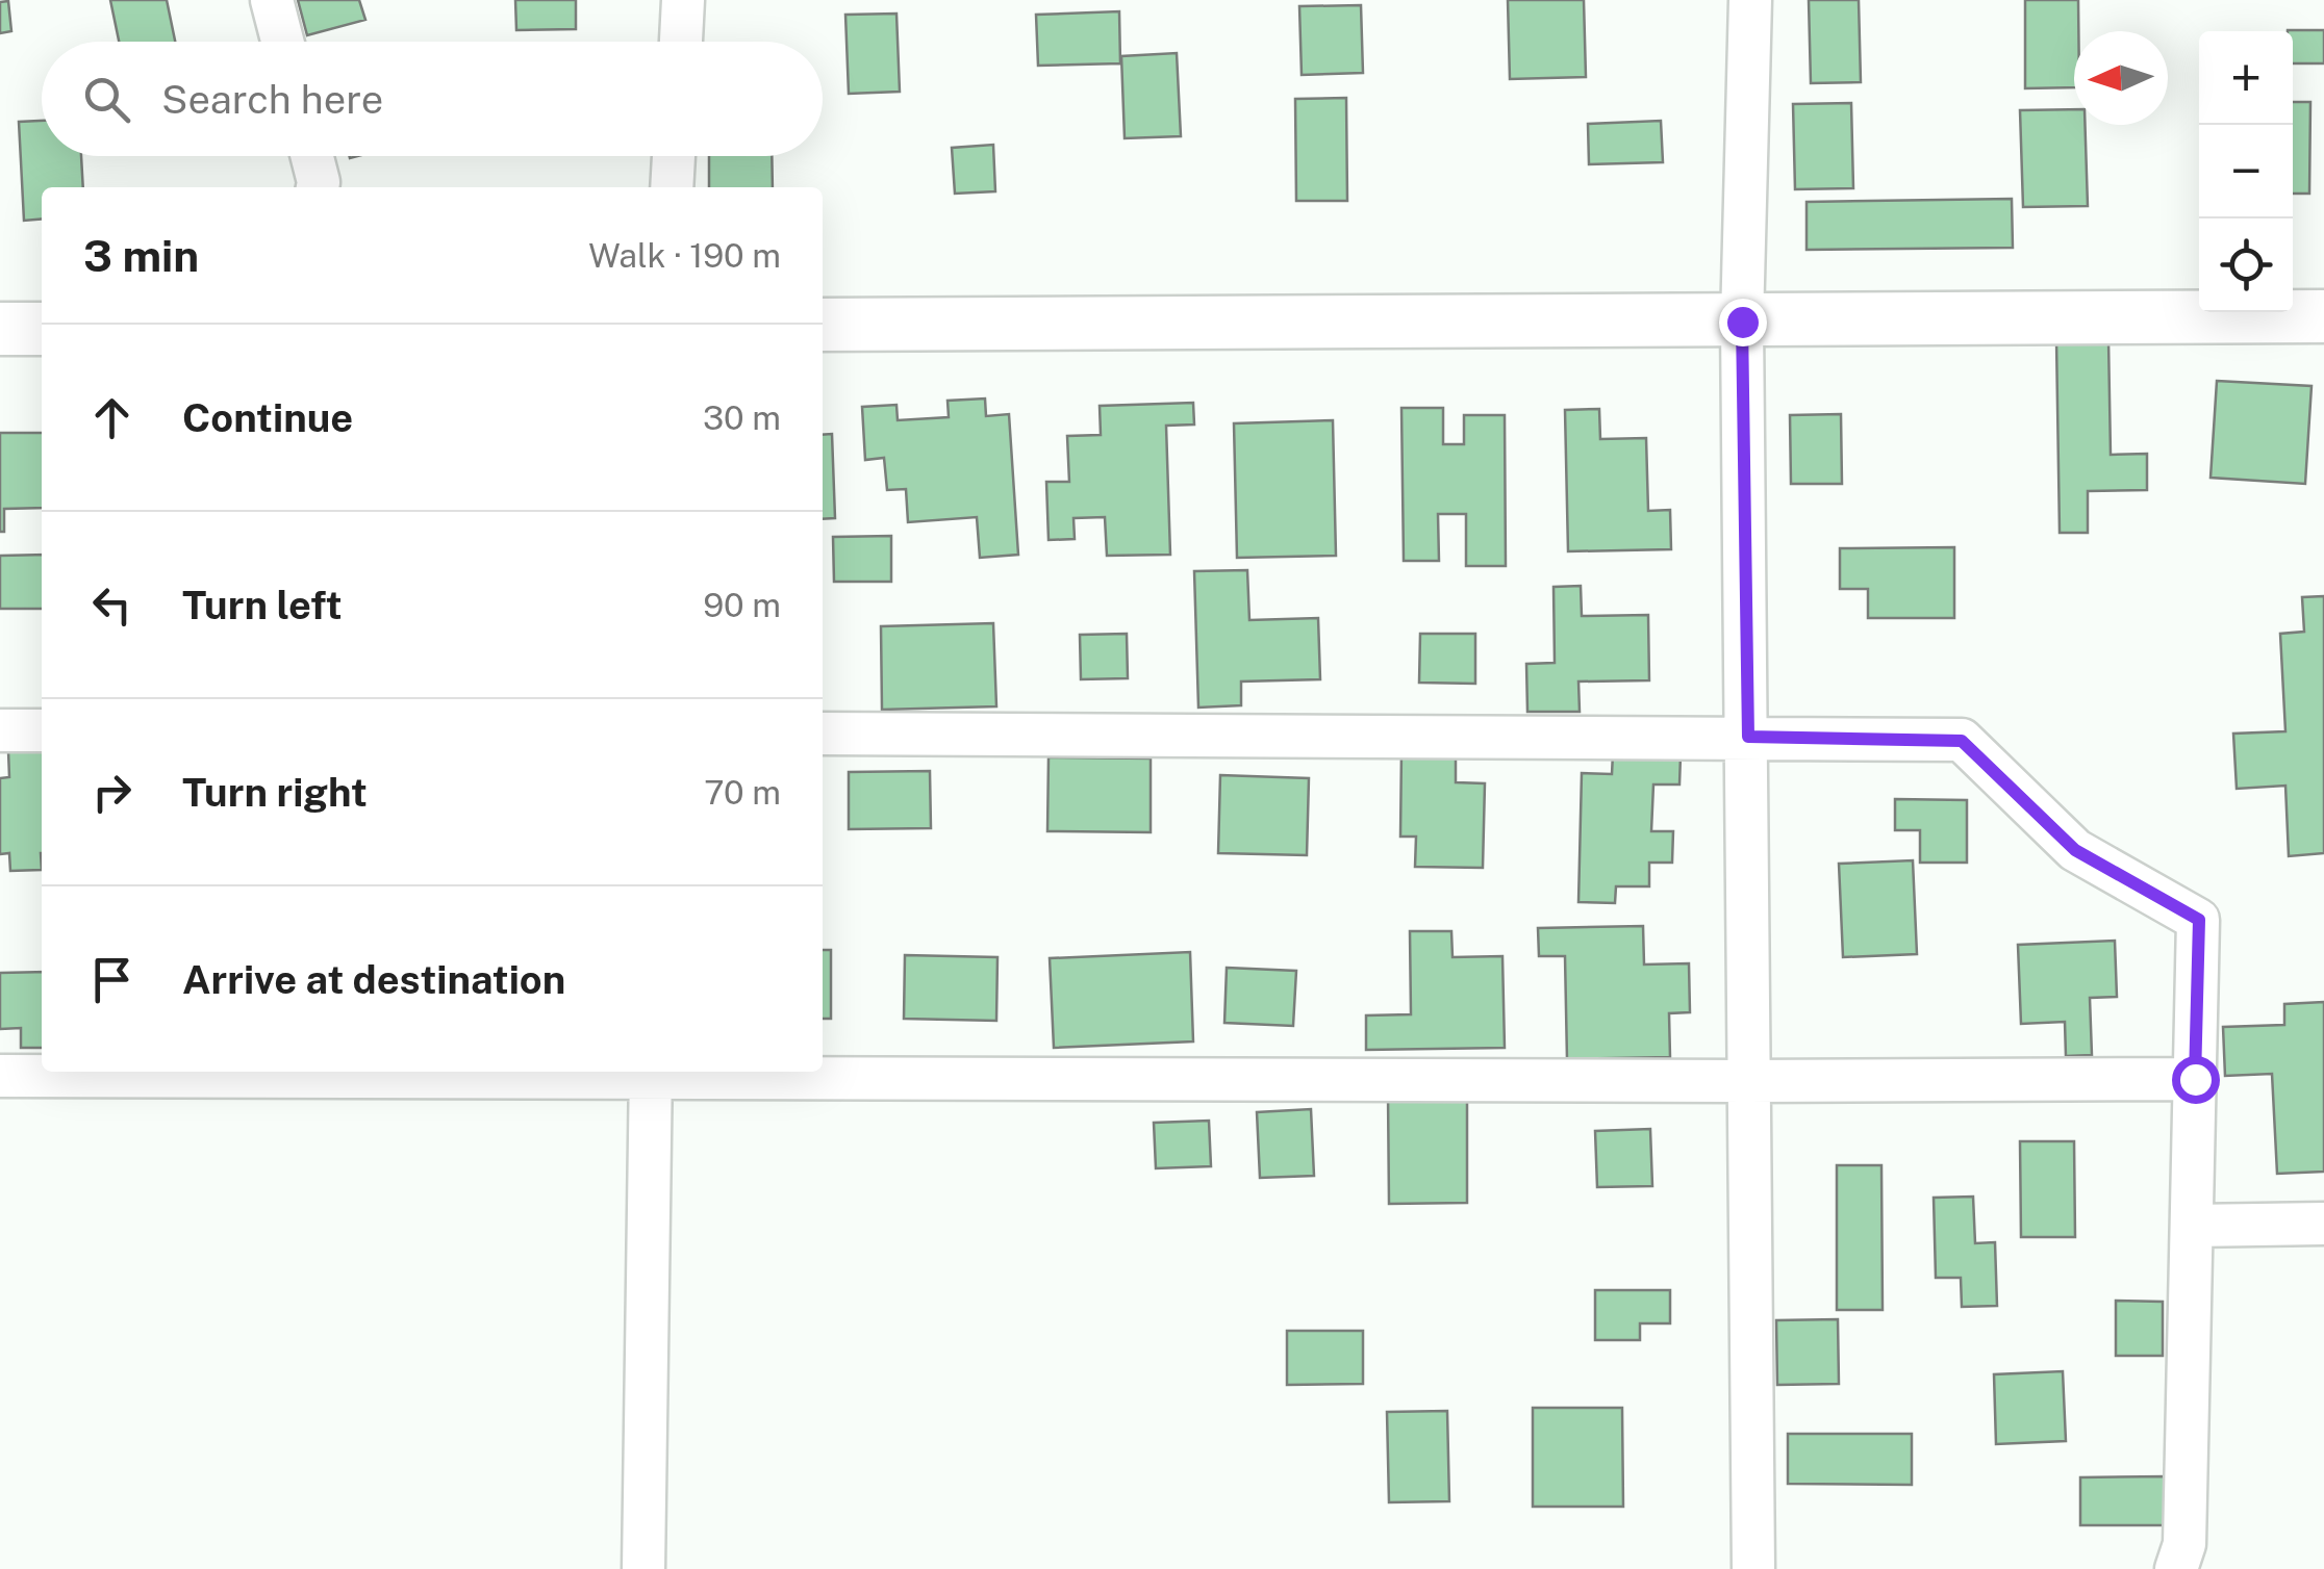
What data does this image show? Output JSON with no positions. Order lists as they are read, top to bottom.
{
  "north": "left",
  "page": {
    "map_buttons": ["+", "−"],
    "search": "Search here",
    "heading": ["3 min", "Walk · 190 m"],
    "list": [
      ["Continue", "30 m"],
      ["Turn left", "90 m"],
      ["Turn right", "70 m"],
      "Arrive at destination"
    ]
  }
}
